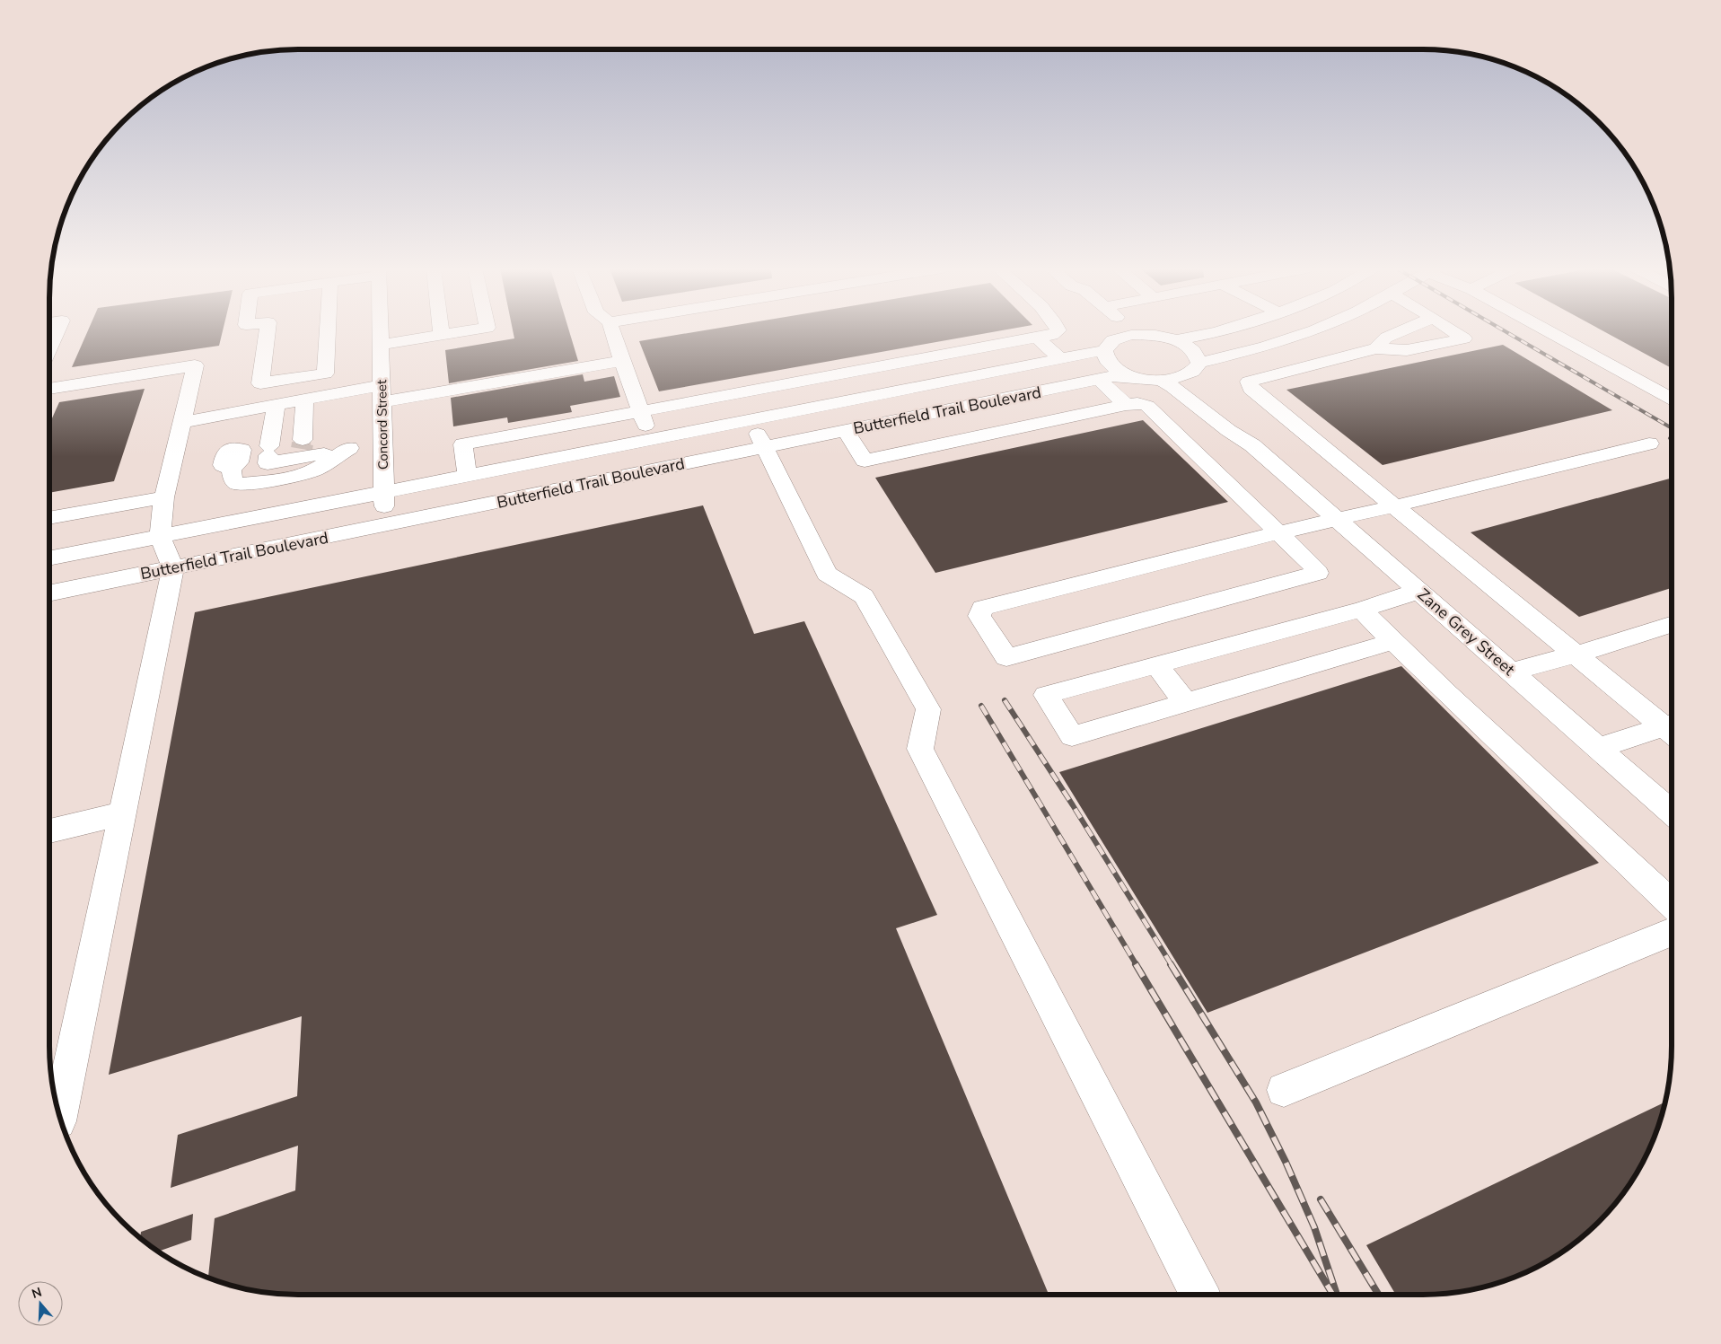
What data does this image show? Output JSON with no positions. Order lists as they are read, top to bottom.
{
  "streets": {
    "street": ["Butterfield Trail Boulevard", "Concord Street", "Zane Grey Street"]
  },
  "crossings": [
    ["Butterfield Trail Boulevard", "Concord Street"]
  ],
  "north": "top"
}
